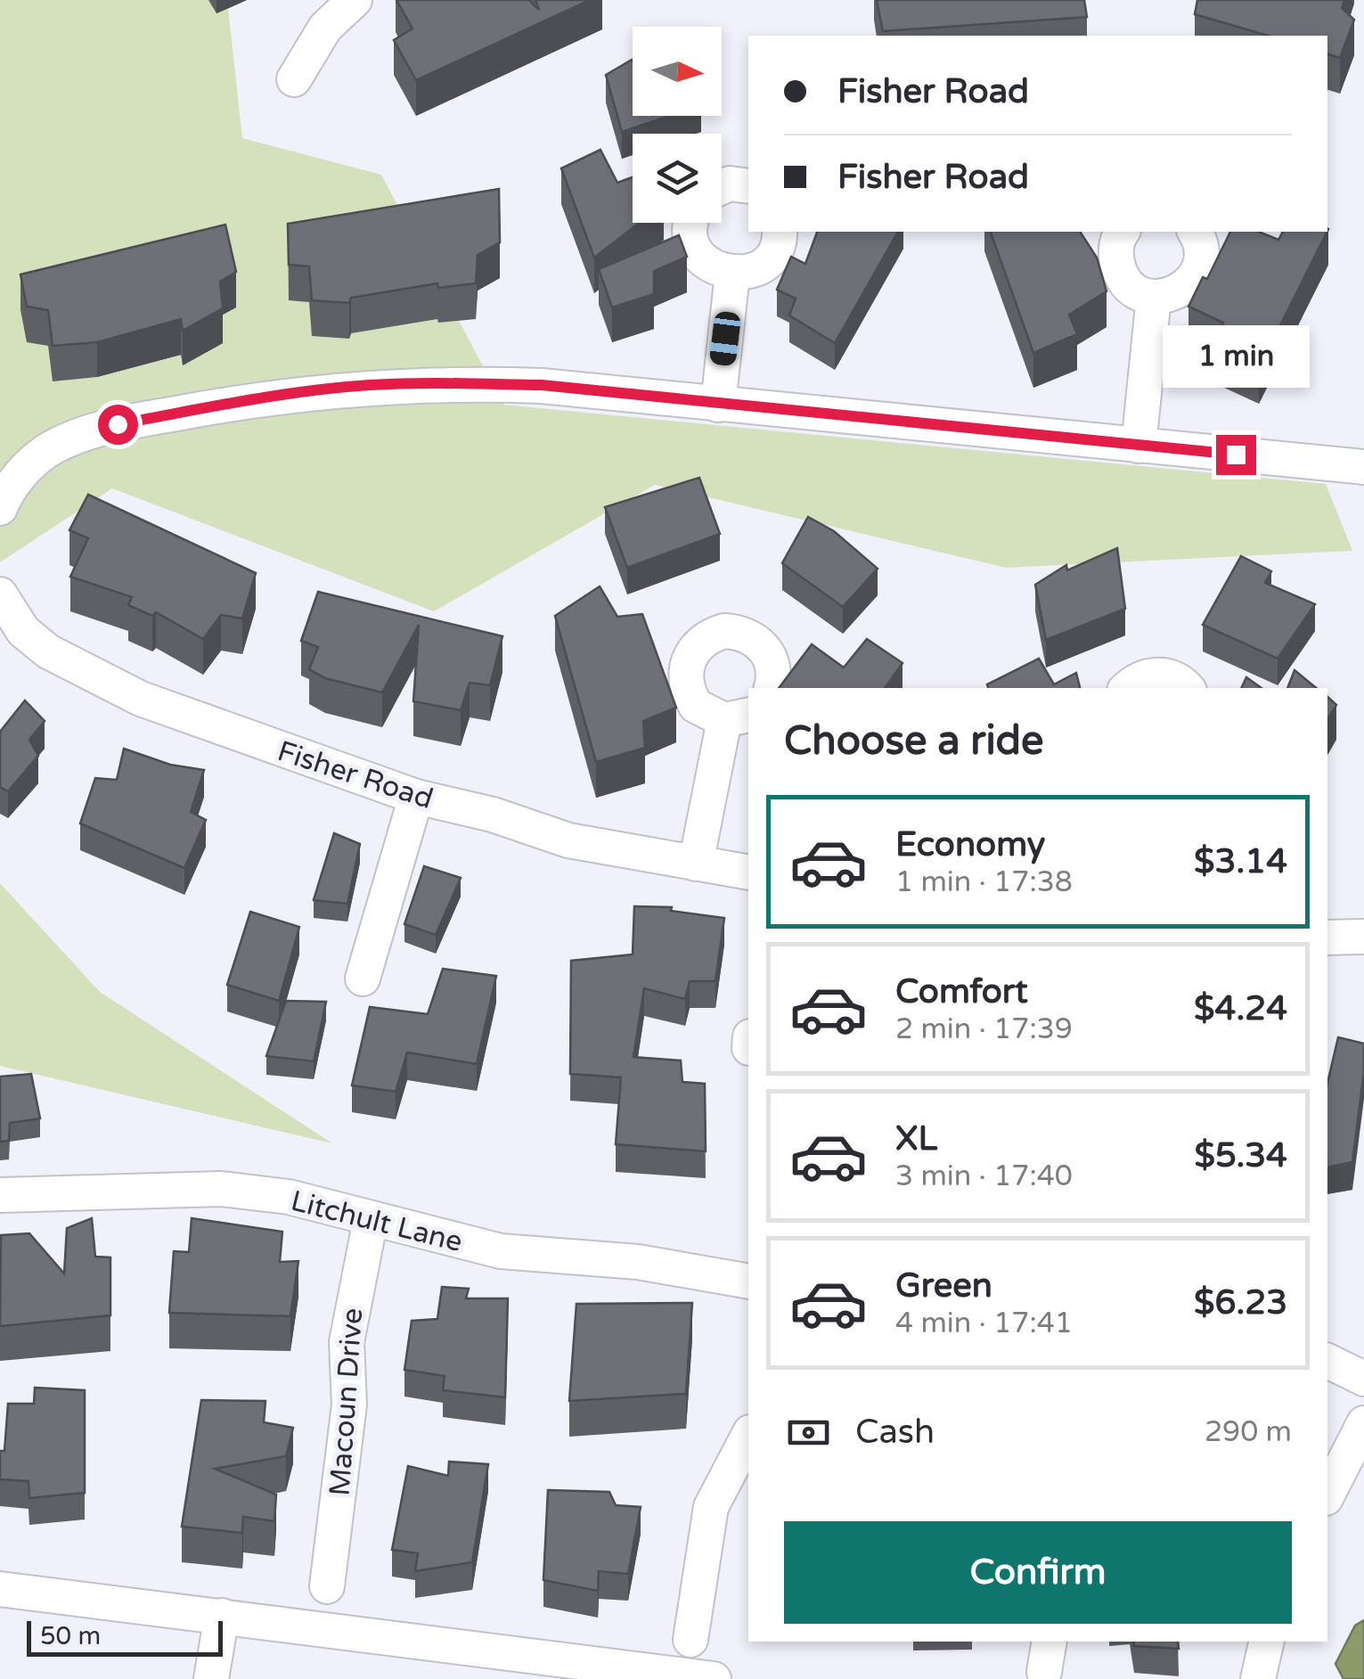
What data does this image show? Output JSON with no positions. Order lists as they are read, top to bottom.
{
  "streets": {
    "street": ["Fisher Road", "Litchult Lane", "Macoun Drive"]
  },
  "crossings": [
    ["Litchult Lane", "Macoun Drive"]
  ],
  "scale_bar": "50 m",
  "north": "right",
  "page": {
    "banner": ["Fisher Road", "Fisher Road"],
    "bubble": "1 min",
    "heading": "Choose a ride",
    "list": [
      {
        "name": "Economy",
        "note": "1 min · 17:38",
        "value": "$3.14"
      },
      {
        "name": "Comfort",
        "note": "2 min · 17:39",
        "value": "$4.24"
      },
      {
        "name": "XL",
        "note": "3 min · 17:40",
        "value": "$5.34"
      },
      {
        "name": "Green",
        "note": "4 min · 17:41",
        "value": "$6.23"
      }
    ],
    "pay": ["Cash", "290 m"],
    "buttons": "Confirm",
    "scale": "50 m"
  }
}
